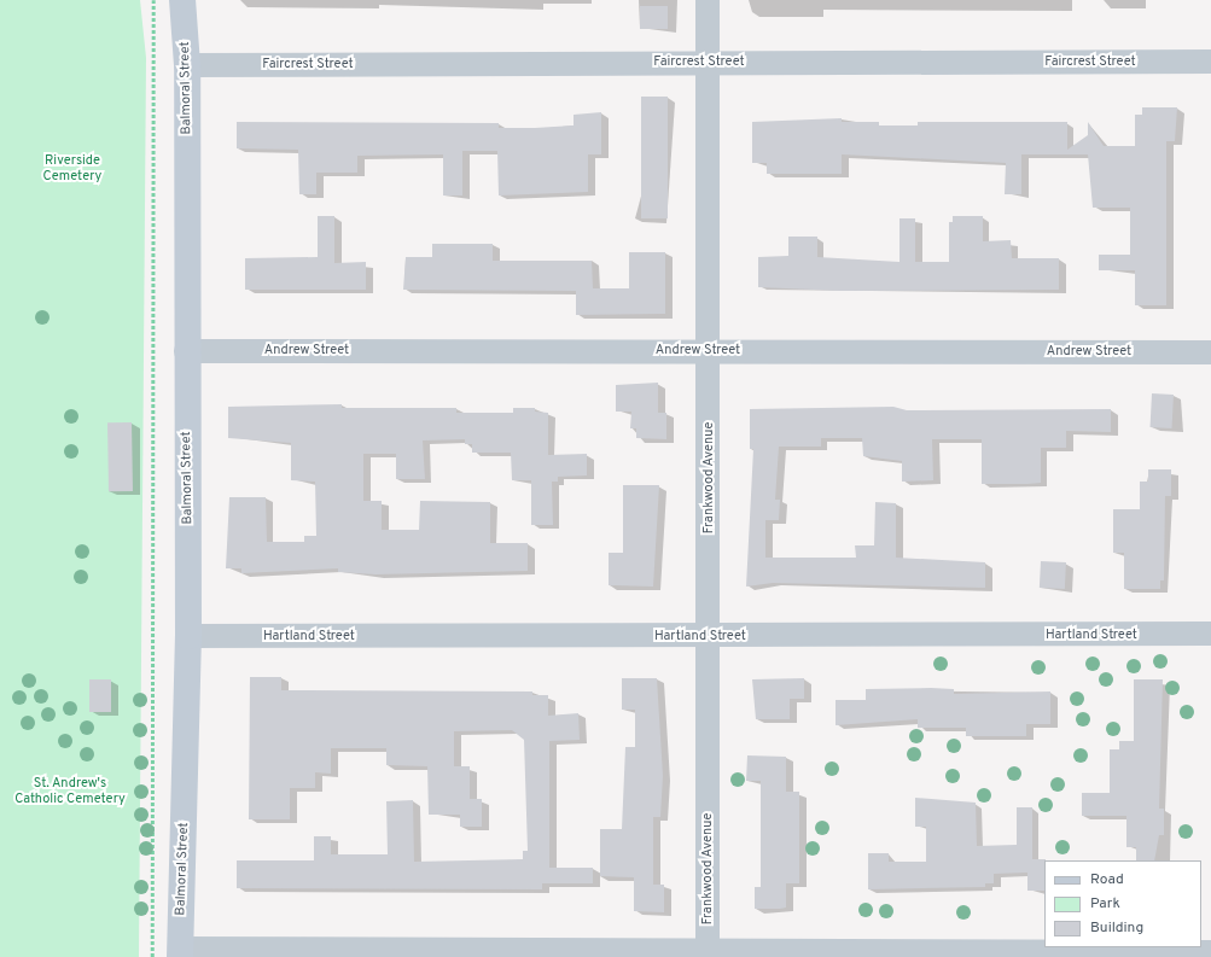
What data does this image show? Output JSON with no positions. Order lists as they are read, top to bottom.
{
  "streets": {
    "main road": ["Balmoral Street"],
    "street": [
      "Faircrest Street",
      "Andrew Street",
      "Frankwood Avenue",
      "Hartland Street"
    ]
  },
  "crossings": [
    ["Faircrest Street", "Balmoral Street"],
    ["Faircrest Street", "Frankwood Avenue"],
    ["Balmoral Street", "Andrew Street"],
    ["Balmoral Street", "Hartland Street"],
    ["Andrew Street", "Frankwood Avenue"],
    ["Frankwood Avenue", "Hartland Street"]
  ],
  "parks": ["Riverside Cemetery", "St. Andrew's Catholic Cemetery"],
  "legend": ["Road", "Park", "Building"]
}
